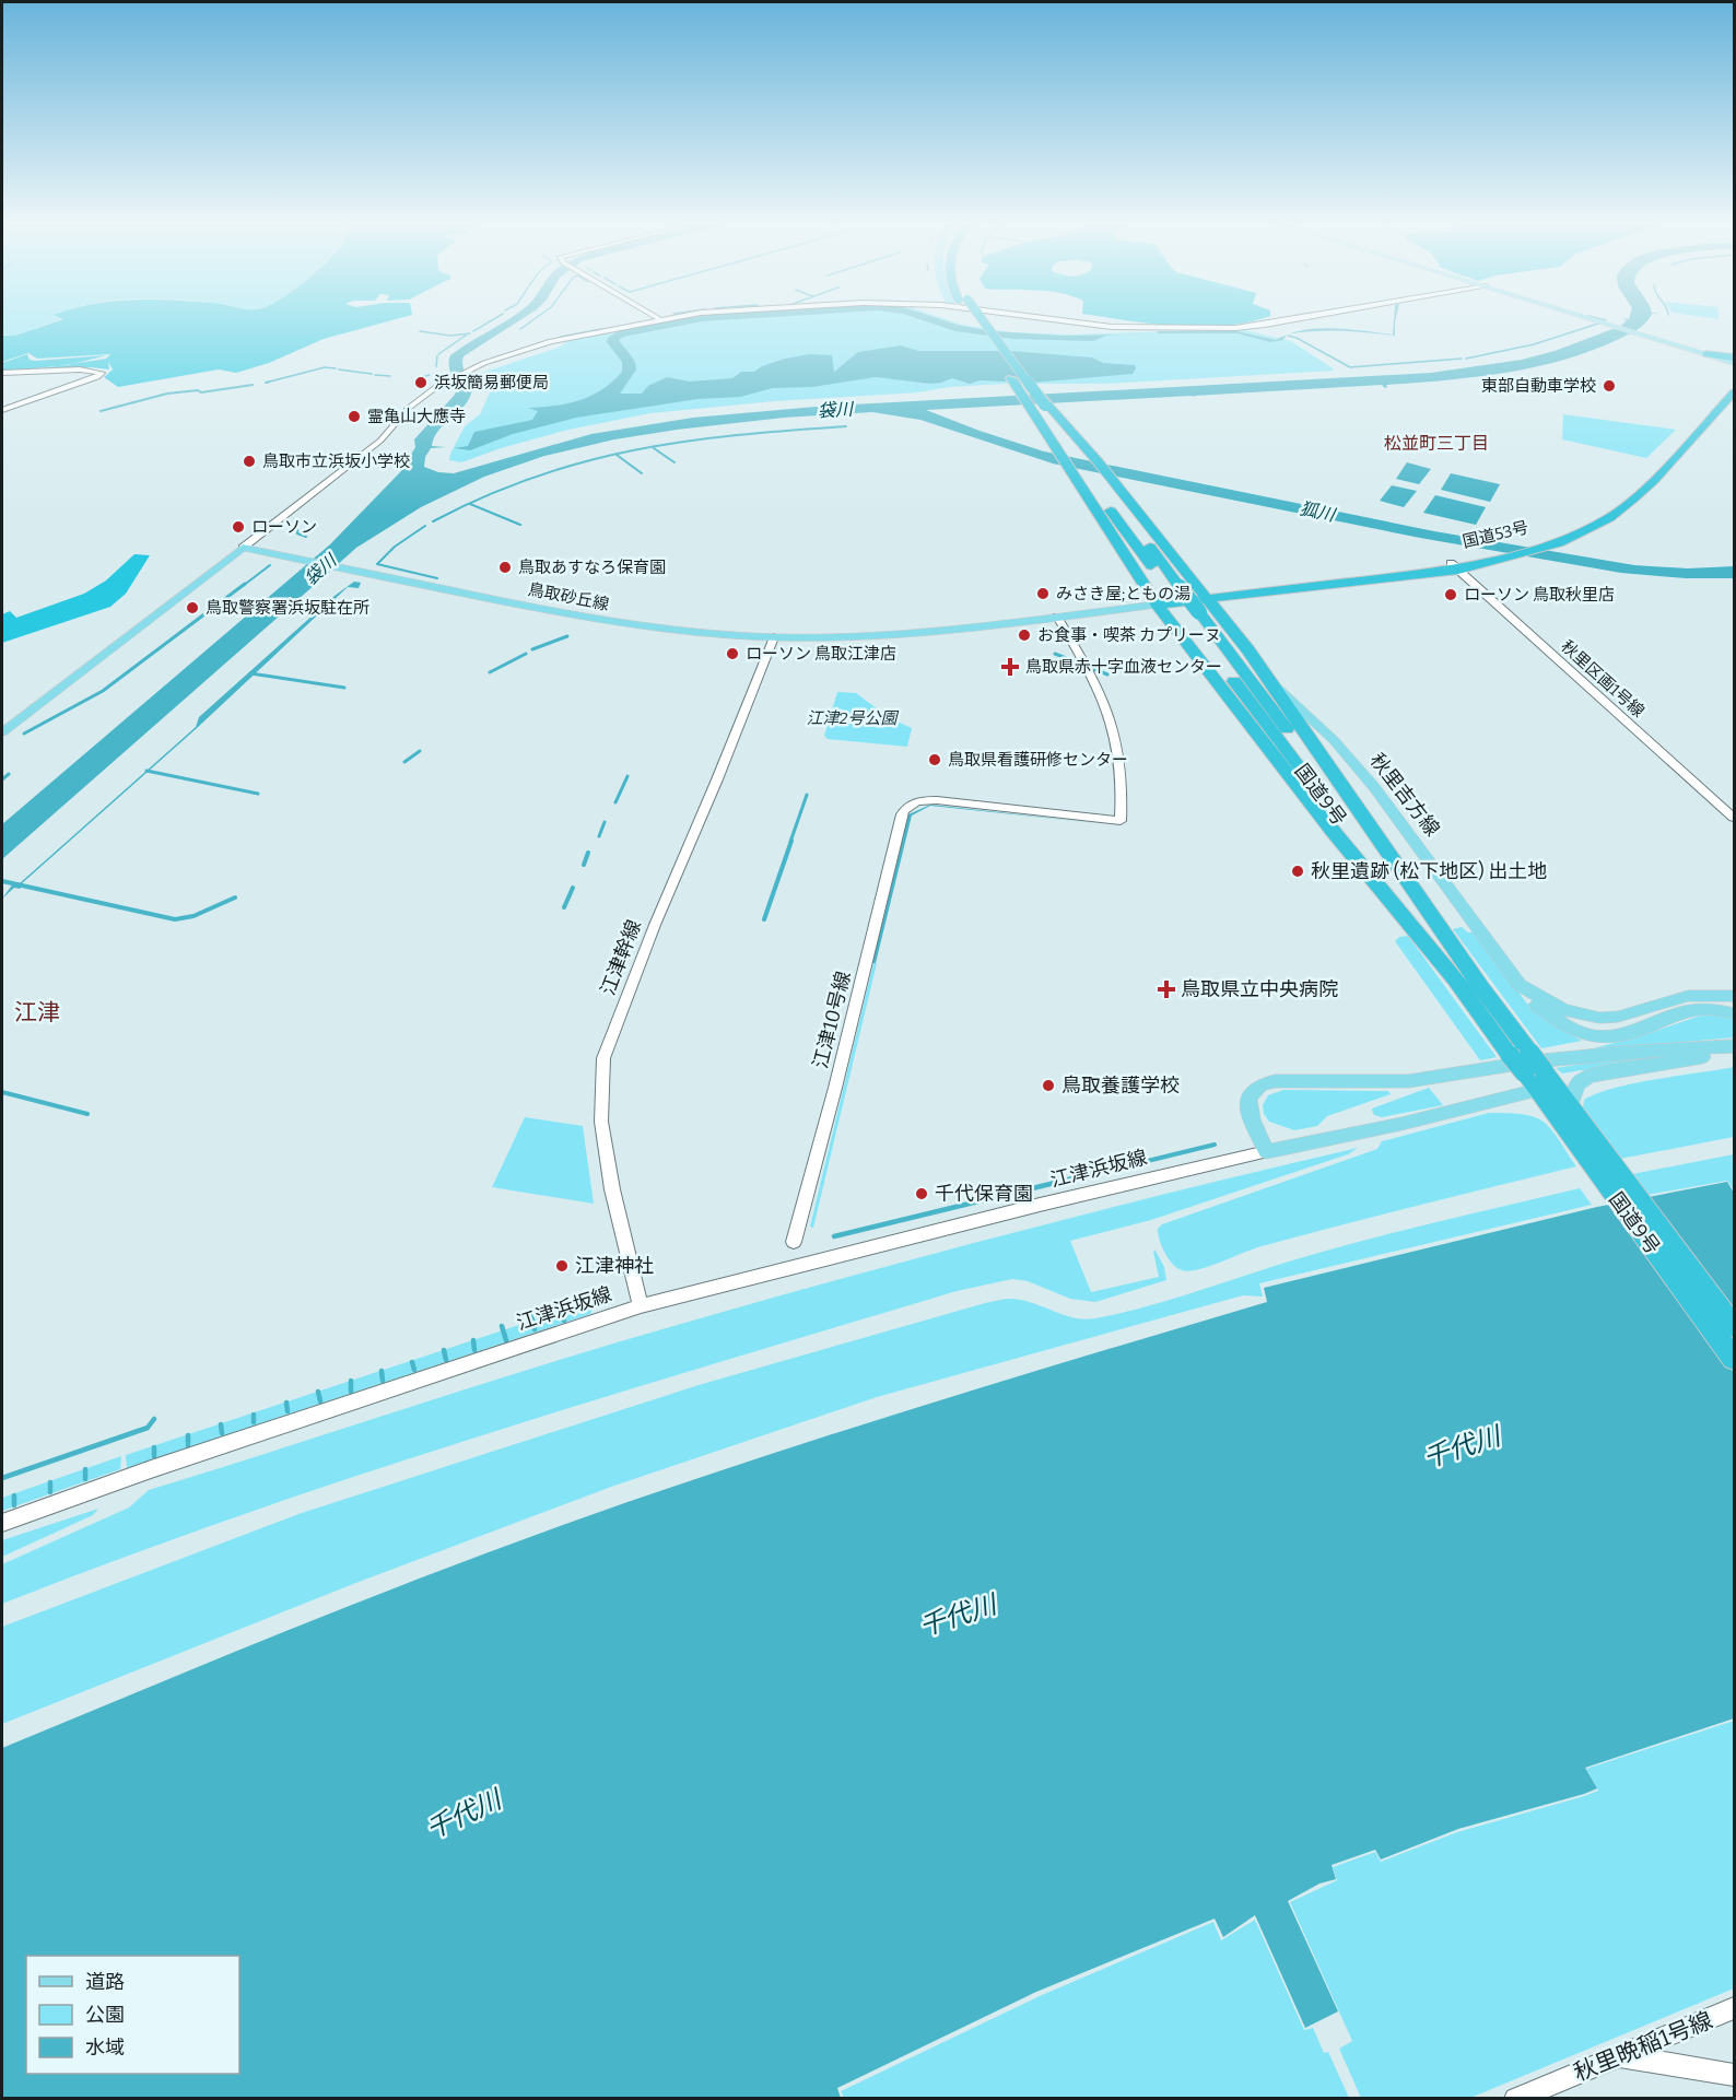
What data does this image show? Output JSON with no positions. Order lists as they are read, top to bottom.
{
  "streets": {
    "highway": ["国道53号", "国道9号"],
    "main road": ["鳥取砂丘線", "秋里吉方線"],
    "street": [
      "秋里区画1号線",
      "江津幹線",
      "江津10号線",
      "江津浜坂線",
      "秋里晩稲1号線"
    ]
  },
  "crossings": [
    ["国道53号", "鳥取砂丘線"],
    ["国道53号", "秋里区画1号線"],
    ["国道53号", "国道9号"],
    ["鳥取砂丘線", "江津幹線"],
    ["鳥取砂丘線", "江津10号線"],
    ["江津幹線", "江津浜坂線"]
  ],
  "districts": ["松並町三丁目", "江津"],
  "water": ["袋川", "狐川", "千代川"],
  "parks": ["江津2号公園"],
  "places": {
    "other": [
      "浜坂簡易郵便局",
      "東部自動車学校",
      "霊亀山大應寺",
      "鳥取市立浜坂小学校",
      "ローソン",
      "鳥取あすなろ保育園",
      "みさき屋;ともの湯",
      "ローソン 鳥取秋里店",
      "鳥取警察署浜坂駐在所",
      "お食事・喫茶 カプリーヌ",
      "ローソン 鳥取江津店",
      "鳥取県看護研修センター",
      "秋里遺跡 (松下地区) 出土地",
      "鳥取養護学校",
      "千代保育園",
      "江津神社"
    ],
    "health": ["鳥取県赤十字血液センター", "鳥取県立中央病院"]
  },
  "legend": ["道路", "公園", "水域"]
}
